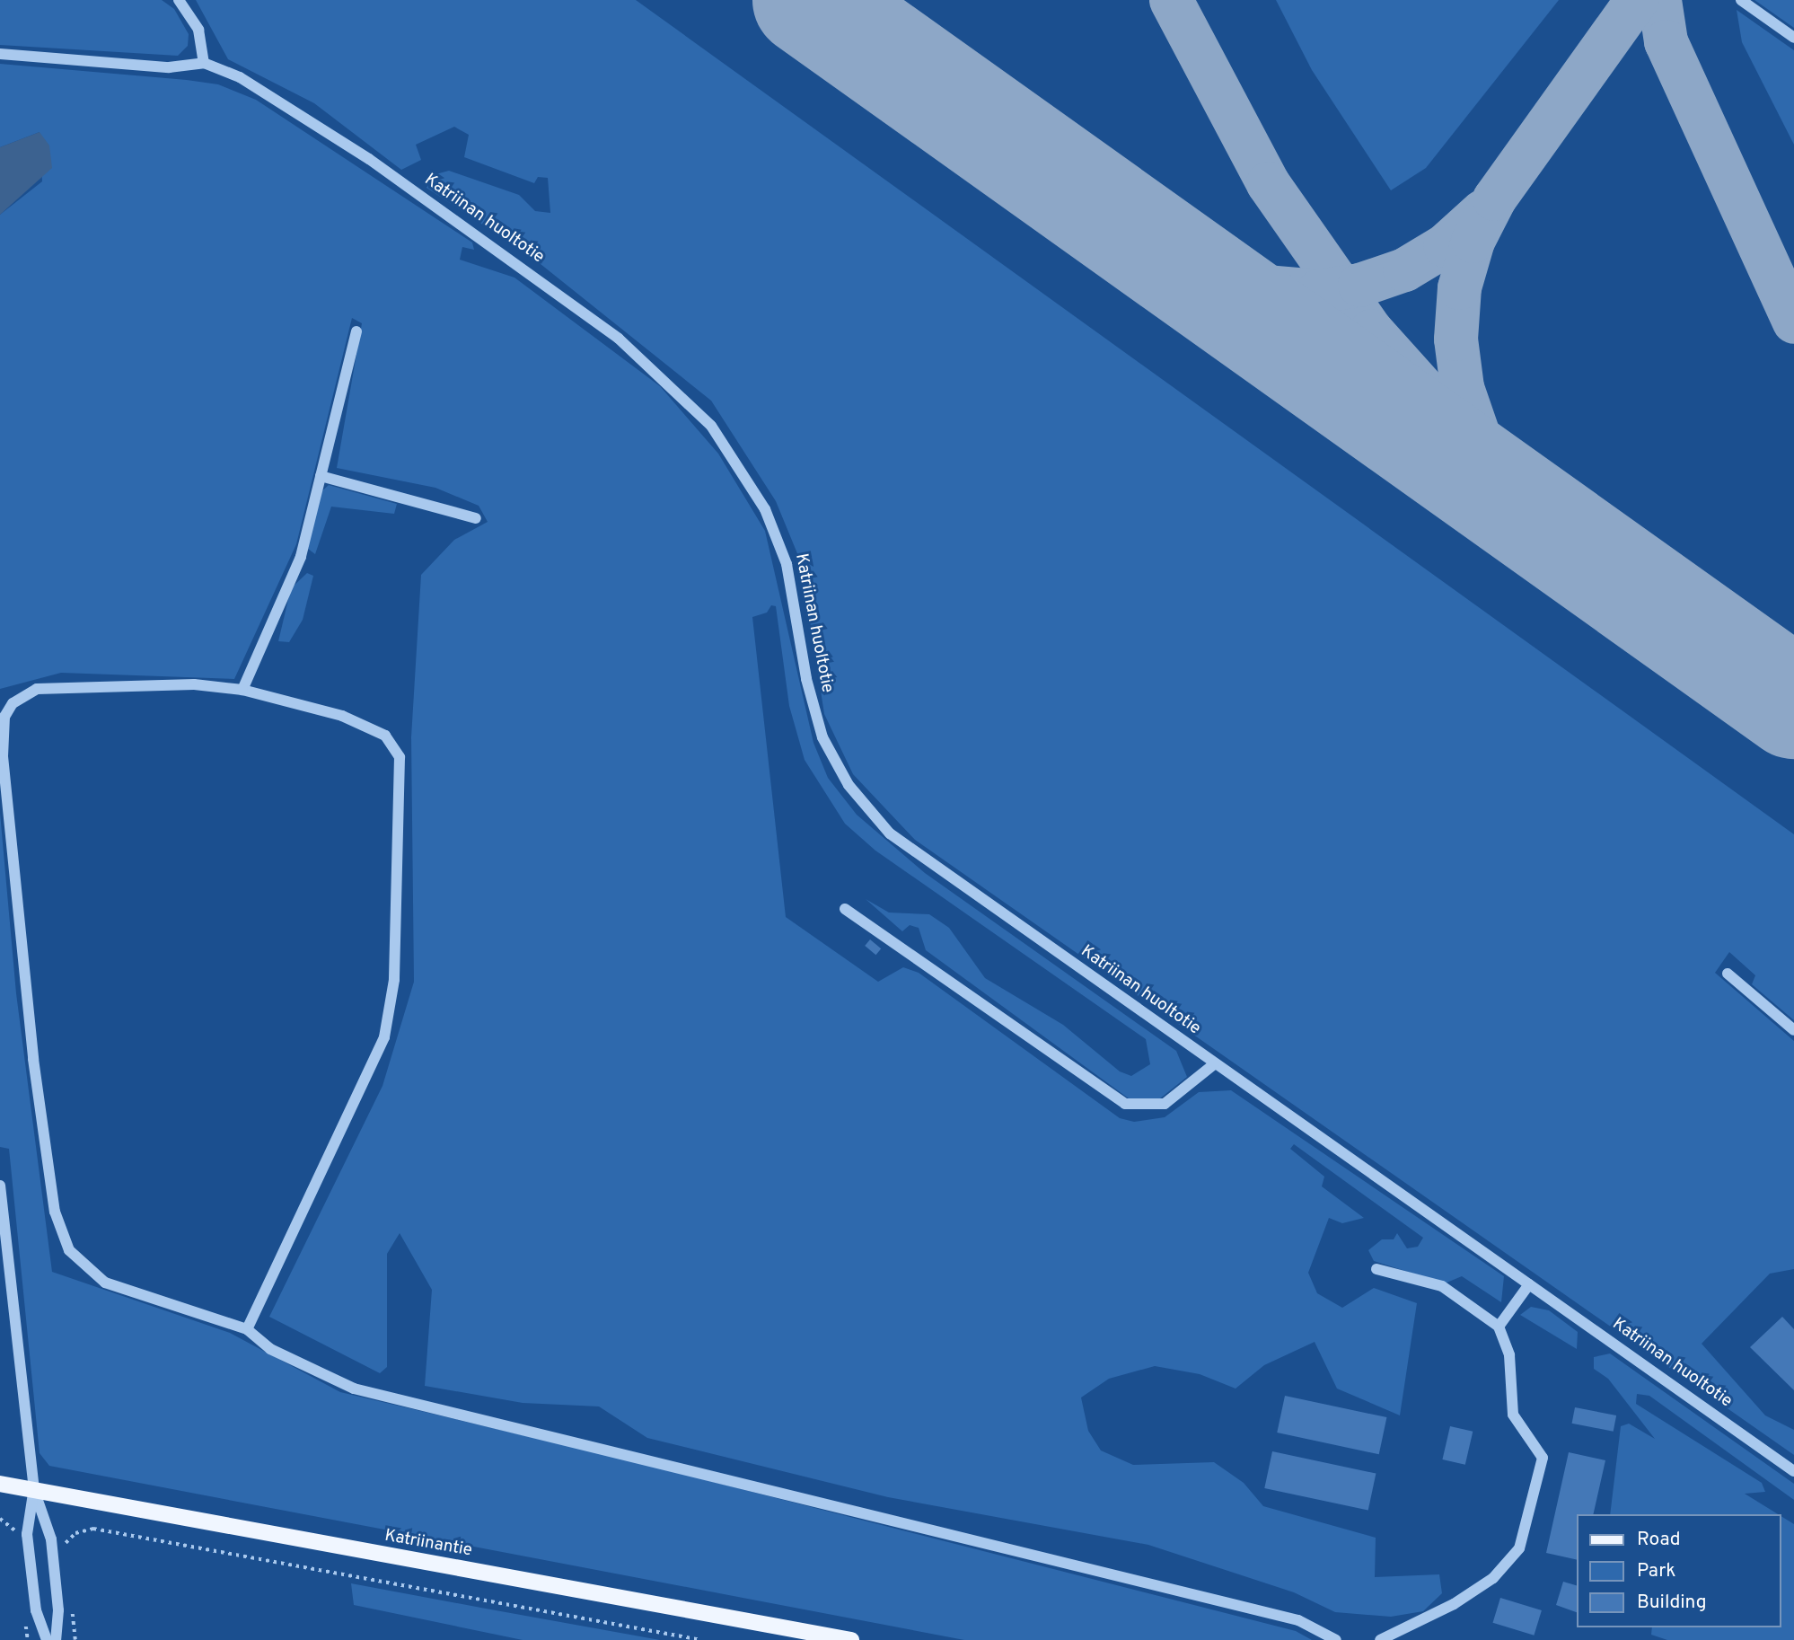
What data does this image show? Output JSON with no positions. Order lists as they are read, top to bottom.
{
  "streets": {
    "main road": ["Katriinantie"],
    "street": ["Katriinan huoltotie"]
  },
  "legend": ["Road", "Park", "Building"]
}
